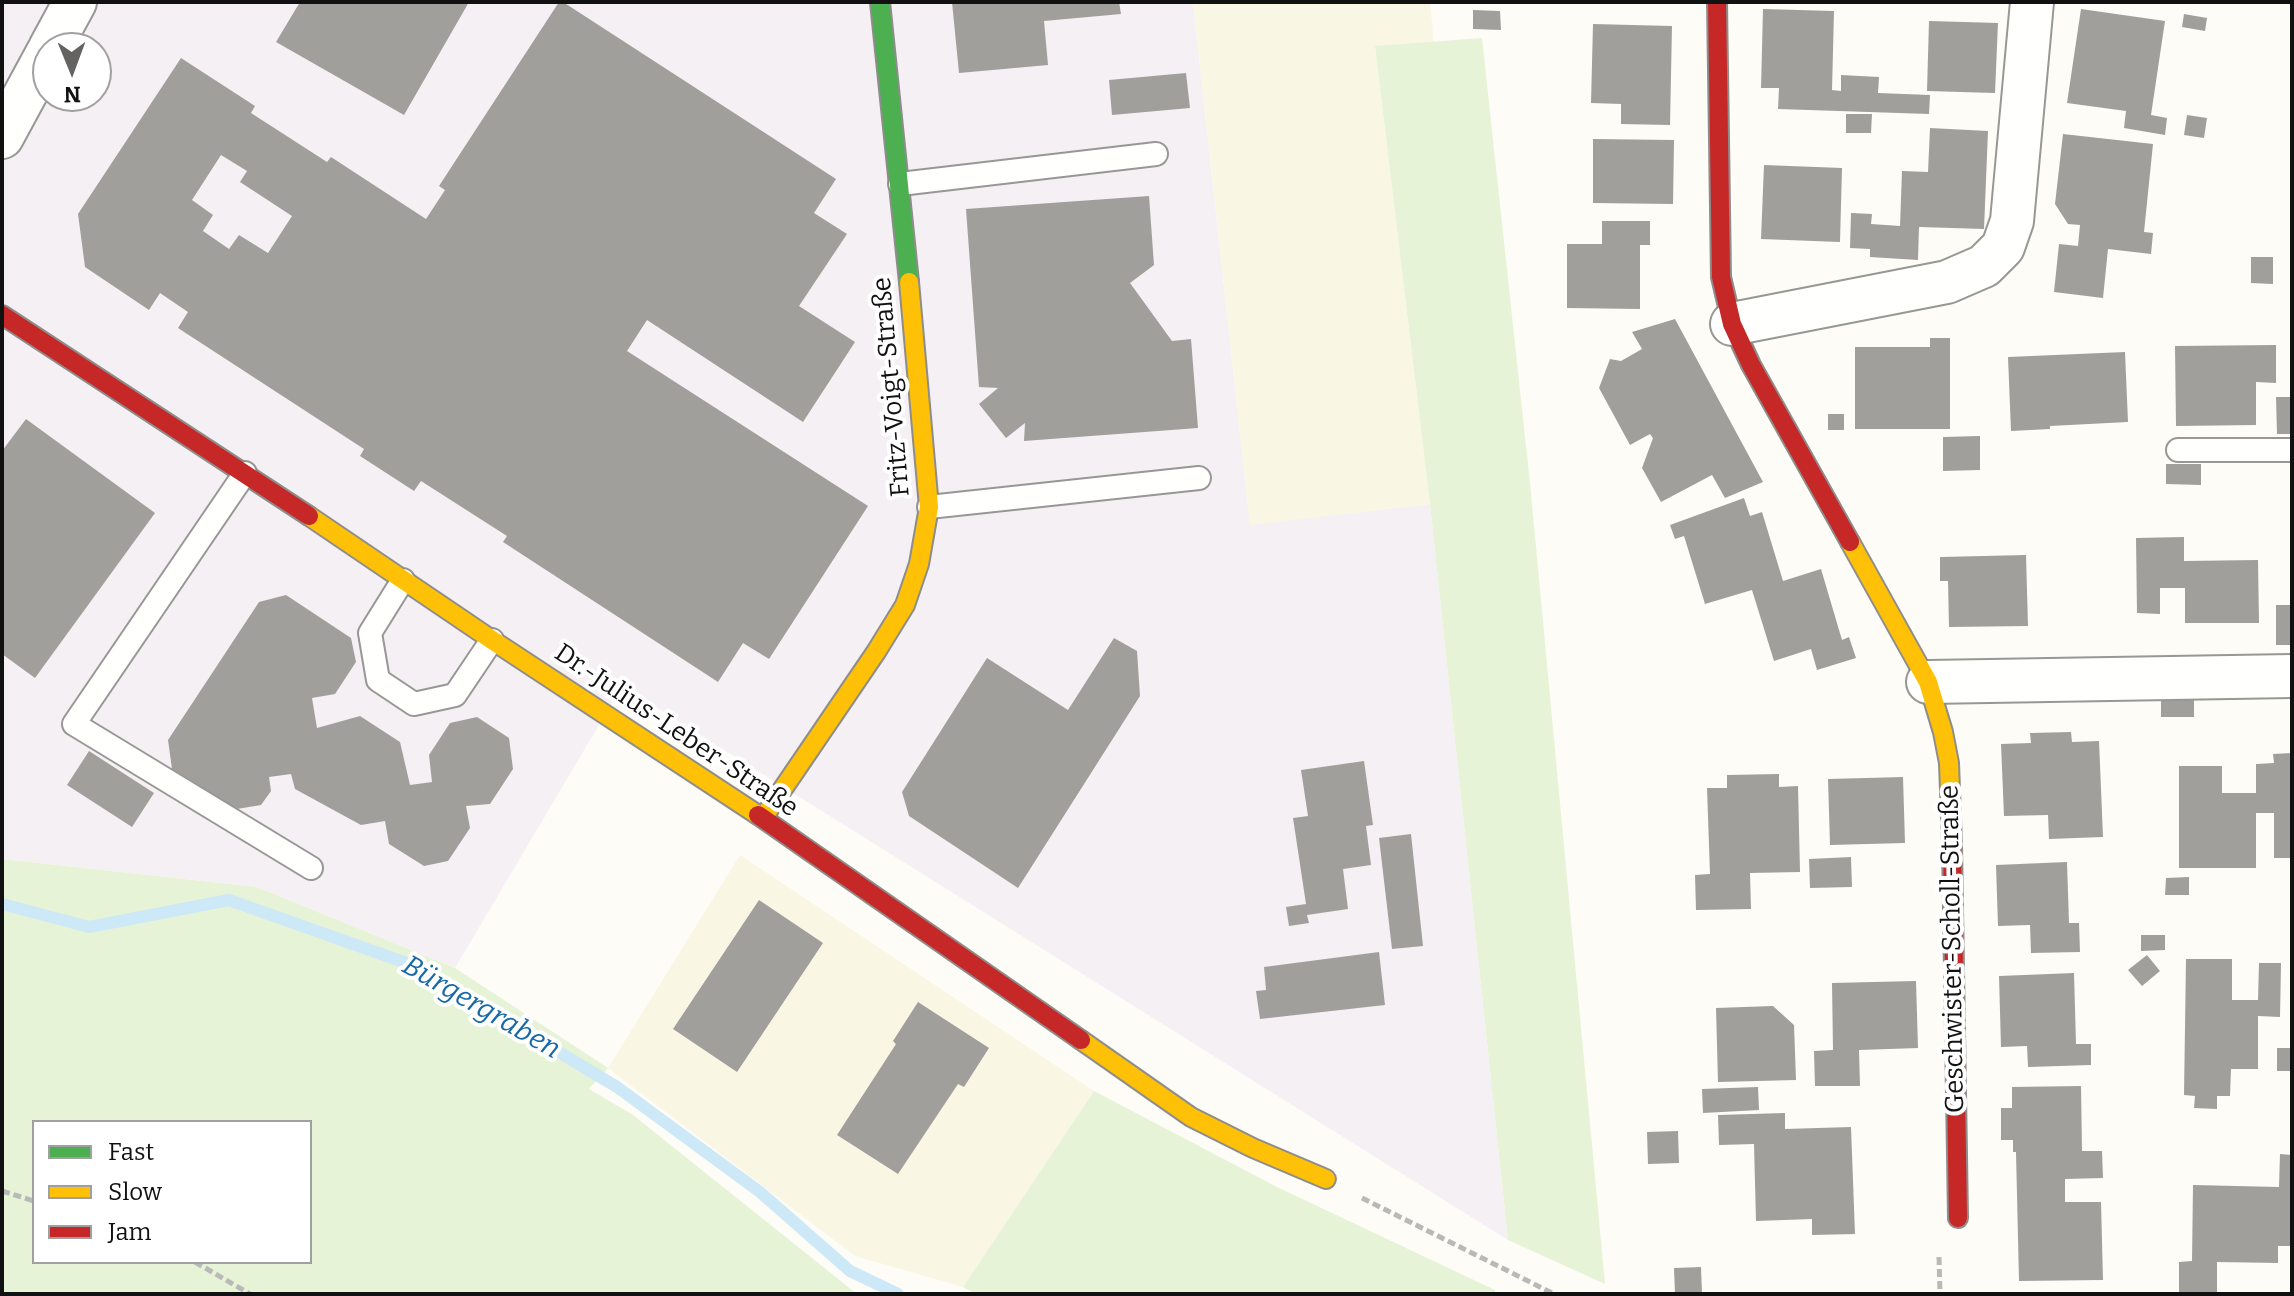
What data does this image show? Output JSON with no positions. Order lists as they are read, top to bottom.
{
  "streets": {
    "street": ["Fritz-Voigt-Straße", "Dr.-Julius-Leber-Straße", "Geschwister-Scholl-Straße"]
  },
  "crossings": [
    ["Fritz-Voigt-Straße", "Dr.-Julius-Leber-Straße"]
  ],
  "water": ["Bürgergraben"],
  "legend": ["Fast", "Slow", "Jam"],
  "north": "bottom"
}
